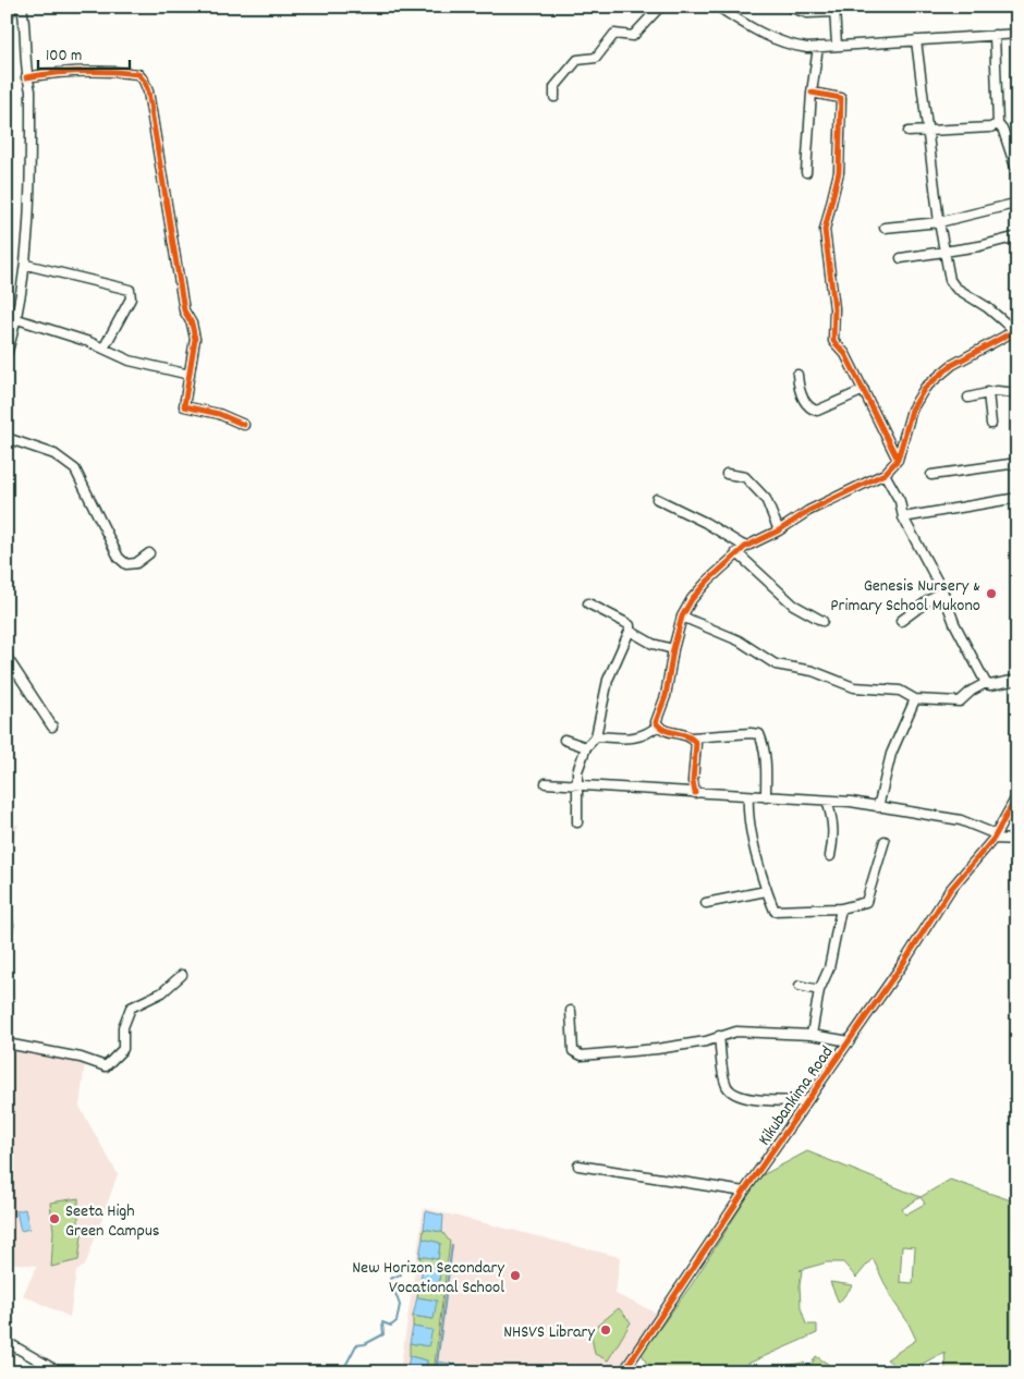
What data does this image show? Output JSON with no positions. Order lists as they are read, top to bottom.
{
  "streets": {
    "street": ["Kikubankima Road"]
  },
  "places": [
    "Genesis Nursery & Primary School Mukono",
    "Seeta High Green Campus",
    "New Horizon Secondary Vocational School",
    "NHSVS Library"
  ],
  "scale_bar": "100 m"
}
